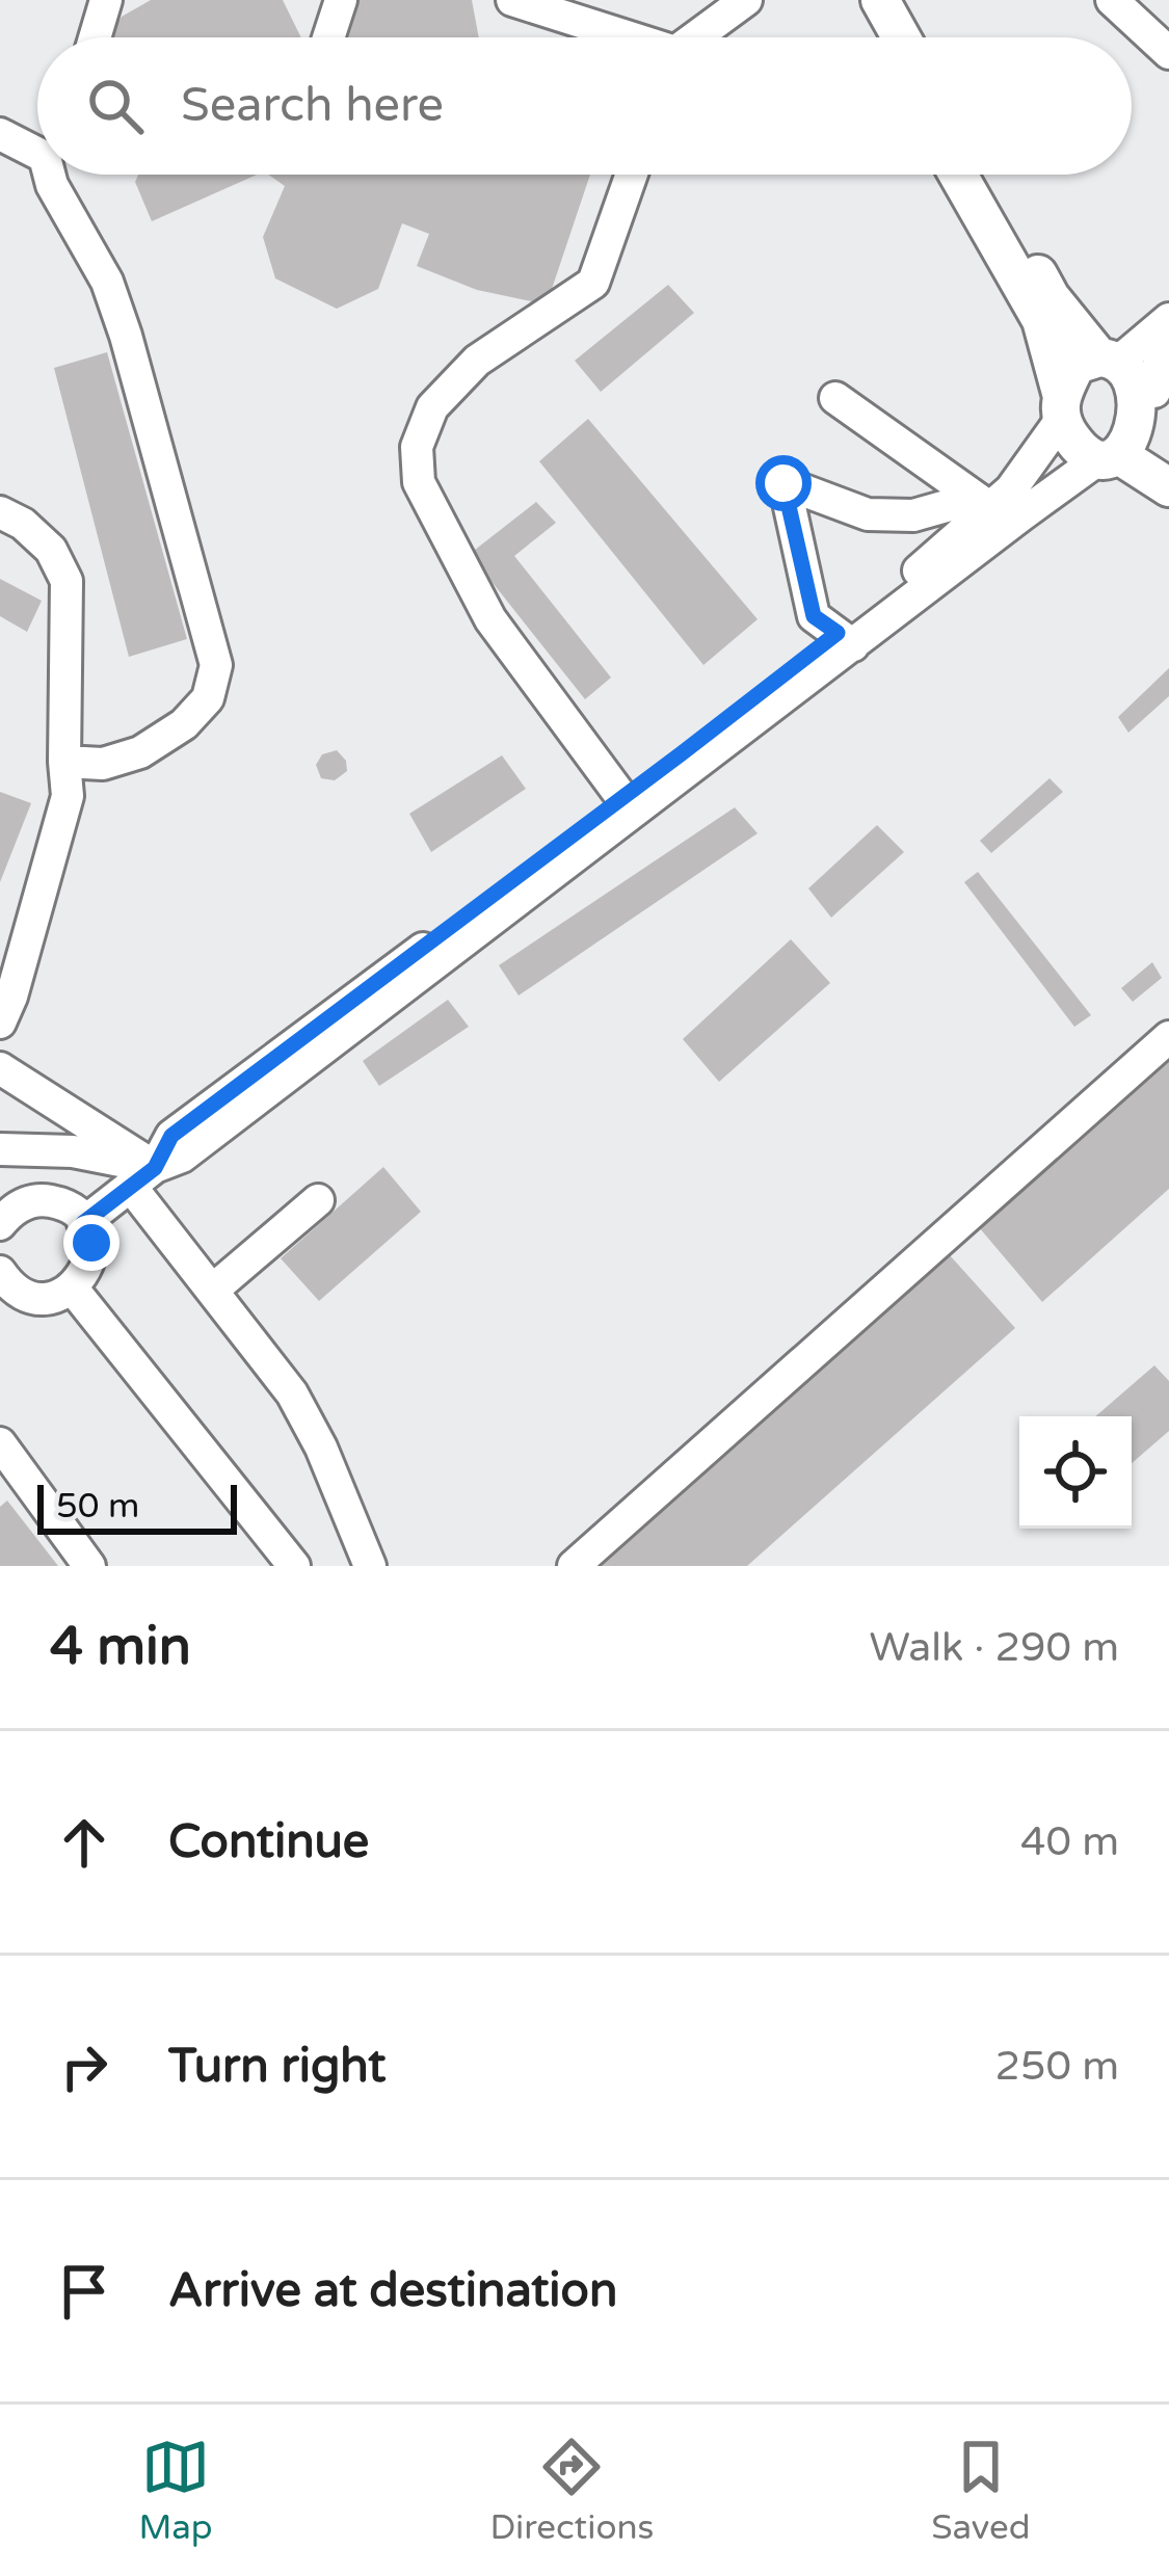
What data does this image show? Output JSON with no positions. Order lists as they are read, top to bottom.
{
  "scale_bar": "50 m",
  "page": {
    "search": "Search here",
    "scale": "50 m",
    "heading": ["4 min", "Walk · 290 m"],
    "list": [
      ["Continue", "40 m"],
      ["Turn right", "250 m"],
      "Arrive at destination"
    ],
    "nav": ["Map", "Directions", "Saved"]
  }
}
